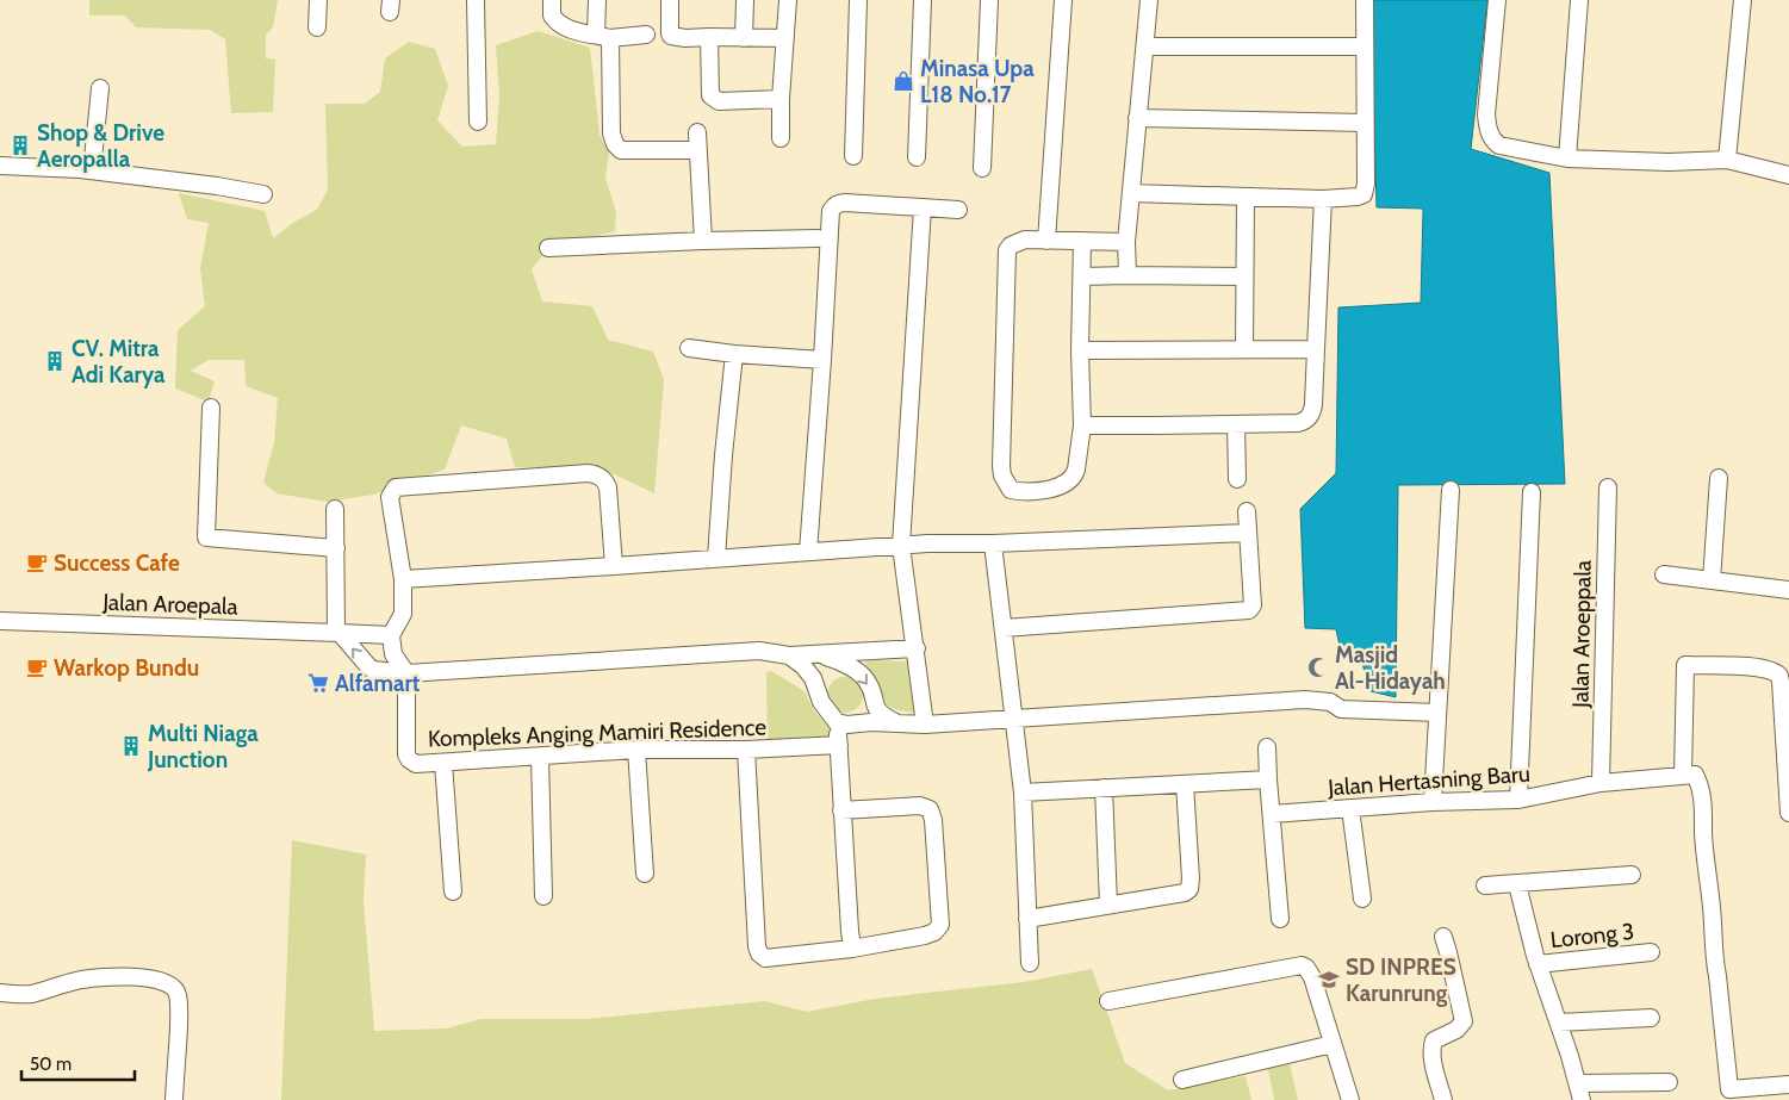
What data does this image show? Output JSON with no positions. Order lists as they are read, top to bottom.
{
  "streets": {
    "street": [
      "Jalan Aroepala",
      "Jalan Aroeppala",
      "Kompleks Anging Mamiri Residence",
      "Jalan Hertasning Baru",
      "Lorong 3"
    ]
  },
  "crossings": [
    ["Jalan Aroeppala", "Jalan Hertasning Baru"]
  ],
  "places": {
    "shop": ["Minasa Upa L18 No.17"],
    "building": ["Shop & Drive Aeropalla", "CV. Mitra Adi Karya", "Multi Niaga Junction"],
    "cafe": ["Success Cafe", "Warkop Bundu"],
    "mosque": ["Masjid Al-Hidayah"],
    "supermarket": ["Alfamart"],
    "school or university": ["SD INPRES Karunrung"]
  },
  "scale_bar": "50 m"
}
